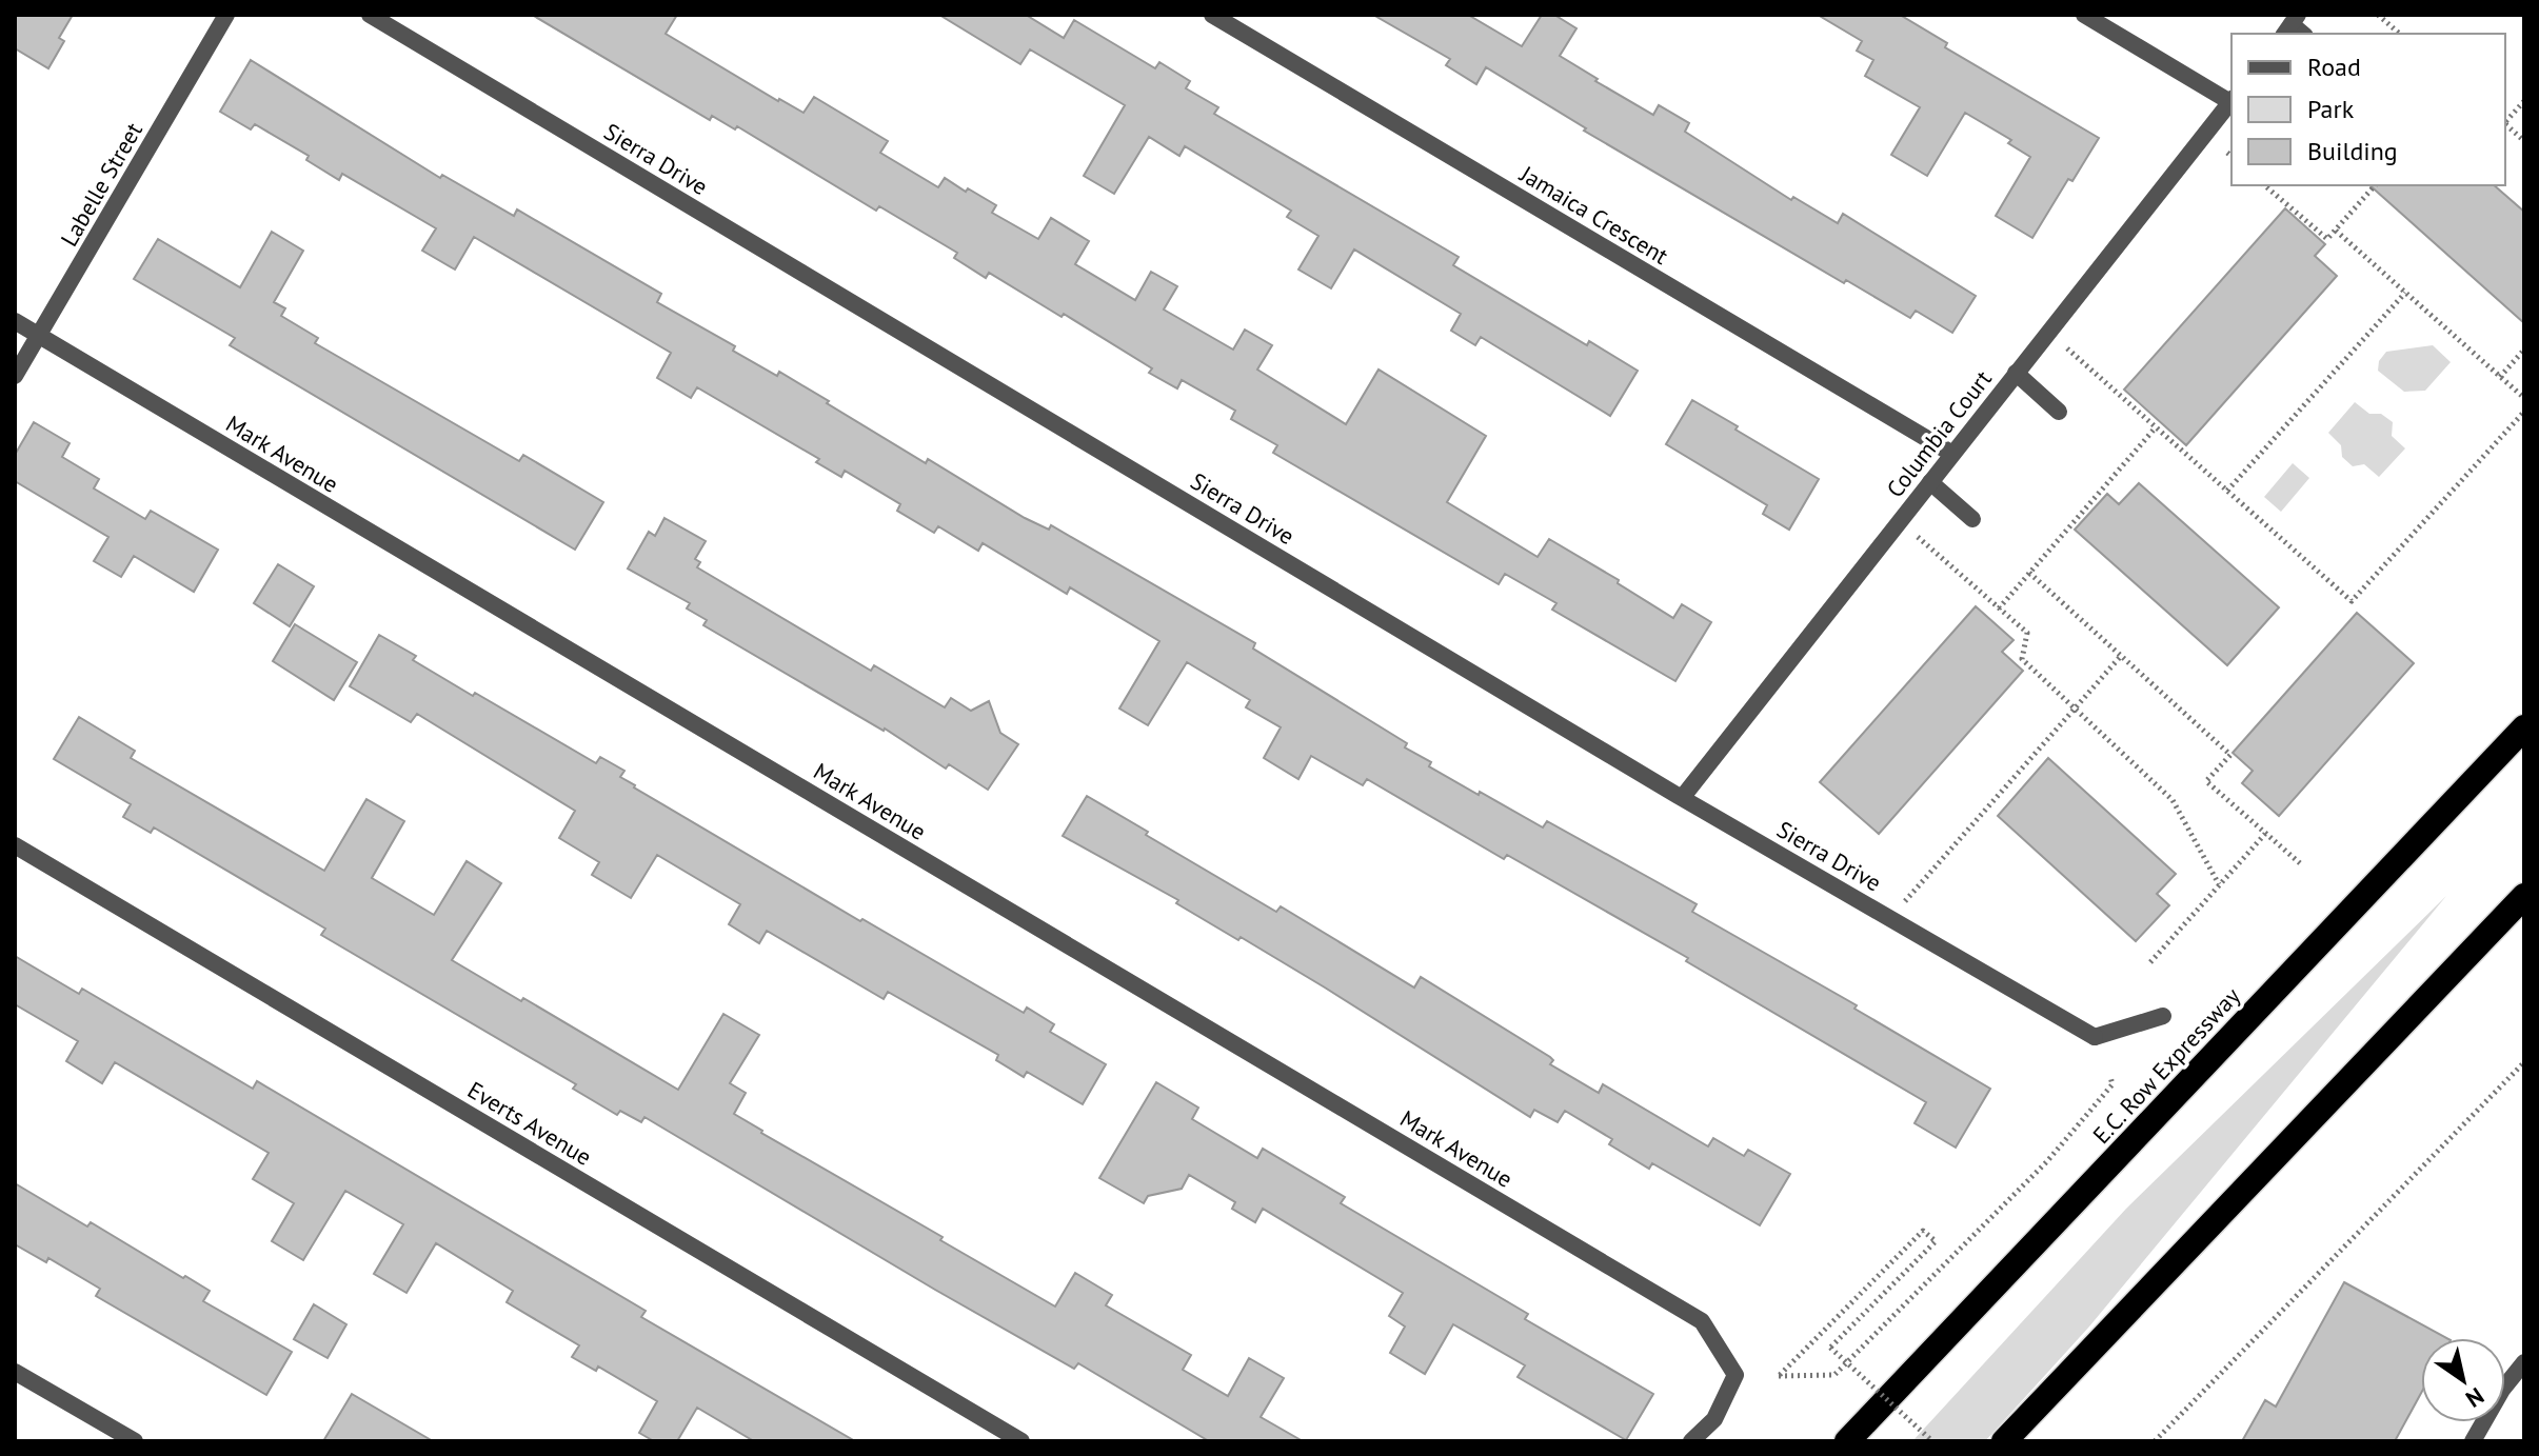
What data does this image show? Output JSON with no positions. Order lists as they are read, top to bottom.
{
  "streets": {
    "highway": ["E.C. Row Expressway"],
    "street": [
      "Sierra Drive",
      "Labelle Street",
      "Jamaica Crescent",
      "Columbia Court",
      "Mark Avenue",
      "Everts Avenue"
    ]
  },
  "crossings": [
    ["Sierra Drive", "Columbia Court"],
    ["Labelle Street", "Mark Avenue"],
    ["Jamaica Crescent", "Columbia Court"]
  ],
  "legend": ["Road", "Park", "Building"],
  "north": "bottom right"
}
